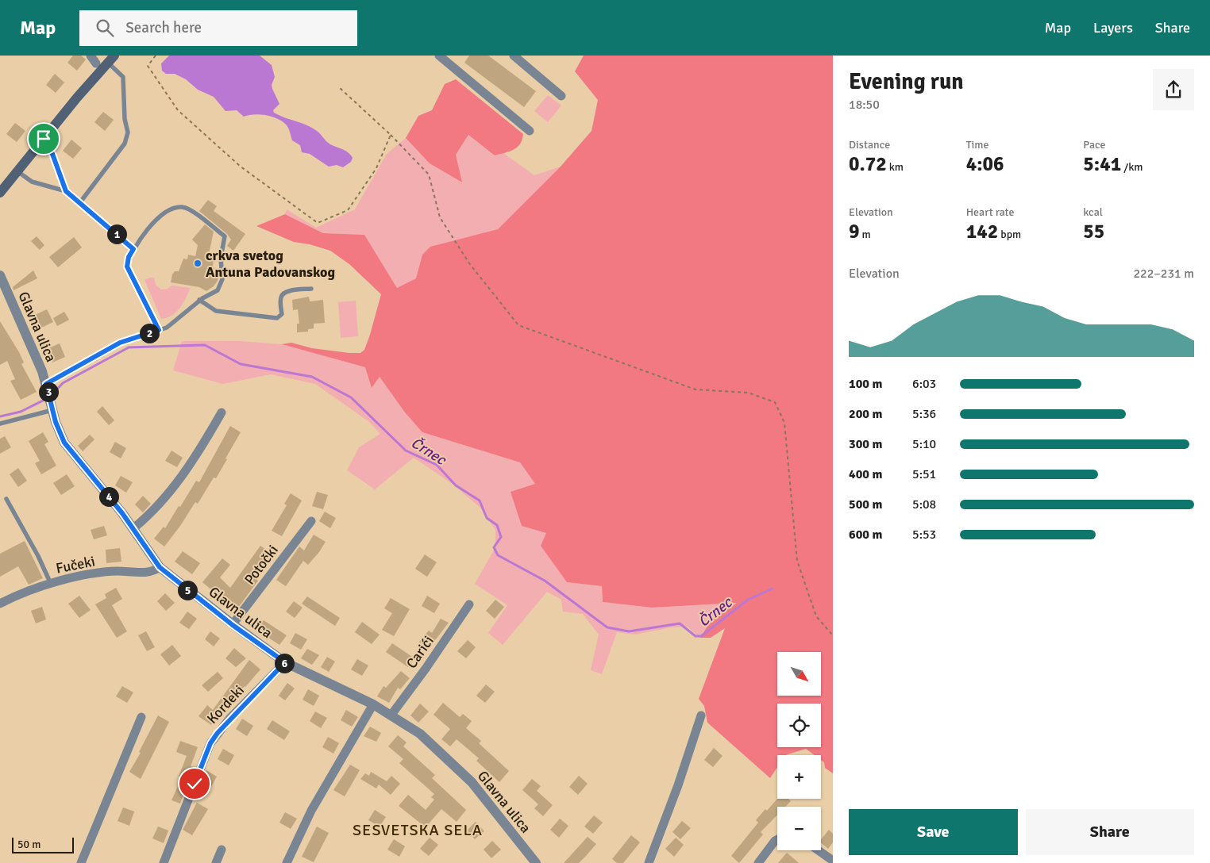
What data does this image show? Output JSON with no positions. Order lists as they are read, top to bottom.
{
  "streets": {
    "street": [
      "Glavna ulica",
      "Fučeki",
      "Potočki",
      "Carići",
      "Kordeki"
    ]
  },
  "crossings": [
    ["Glavna ulica", "Fučeki"],
    ["Glavna ulica", "Potočki"],
    ["Glavna ulica", "Carići"],
    ["Glavna ulica", "Kordeki"]
  ],
  "districts": ["SESVETSKA SELA"],
  "water": ["Črnec"],
  "places": ["crkva svetog Antuna Padovanskog"],
  "scale_bar": "50 m",
  "north": "bottom right",
  "page": {
    "header": "Map",
    "search": "Search here",
    "nav": ["Map", "Layers", "Share"],
    "heading": ["Evening run", "18:50"],
    "stats": [
      ["Distance", "0.72 km"],
      ["Time", "4:06"],
      ["Pace", "5:41 /km"],
      ["Elevation", "9 m"],
      ["Heart rate", "142 bpm"],
      ["kcal", "55"]
    ],
    "pins": [
      "1",
      "2",
      "3",
      "4",
      "5",
      "6"
    ],
    "chart": ["Elevation", "222–231 m"],
    "list": [
      {
        "name": "100 m",
        "note": "6:03"
      },
      {
        "name": "200 m",
        "note": "5:36"
      },
      {
        "name": "300 m",
        "note": "5:10"
      },
      {
        "name": "400 m",
        "note": "5:51"
      },
      {
        "name": "500 m",
        "note": "5:08"
      },
      {
        "name": "600 m",
        "note": "5:53"
      }
    ],
    "map_buttons": ["+", "−"],
    "buttons": ["Save", "Share"],
    "scale": "50 m"
  }
}
